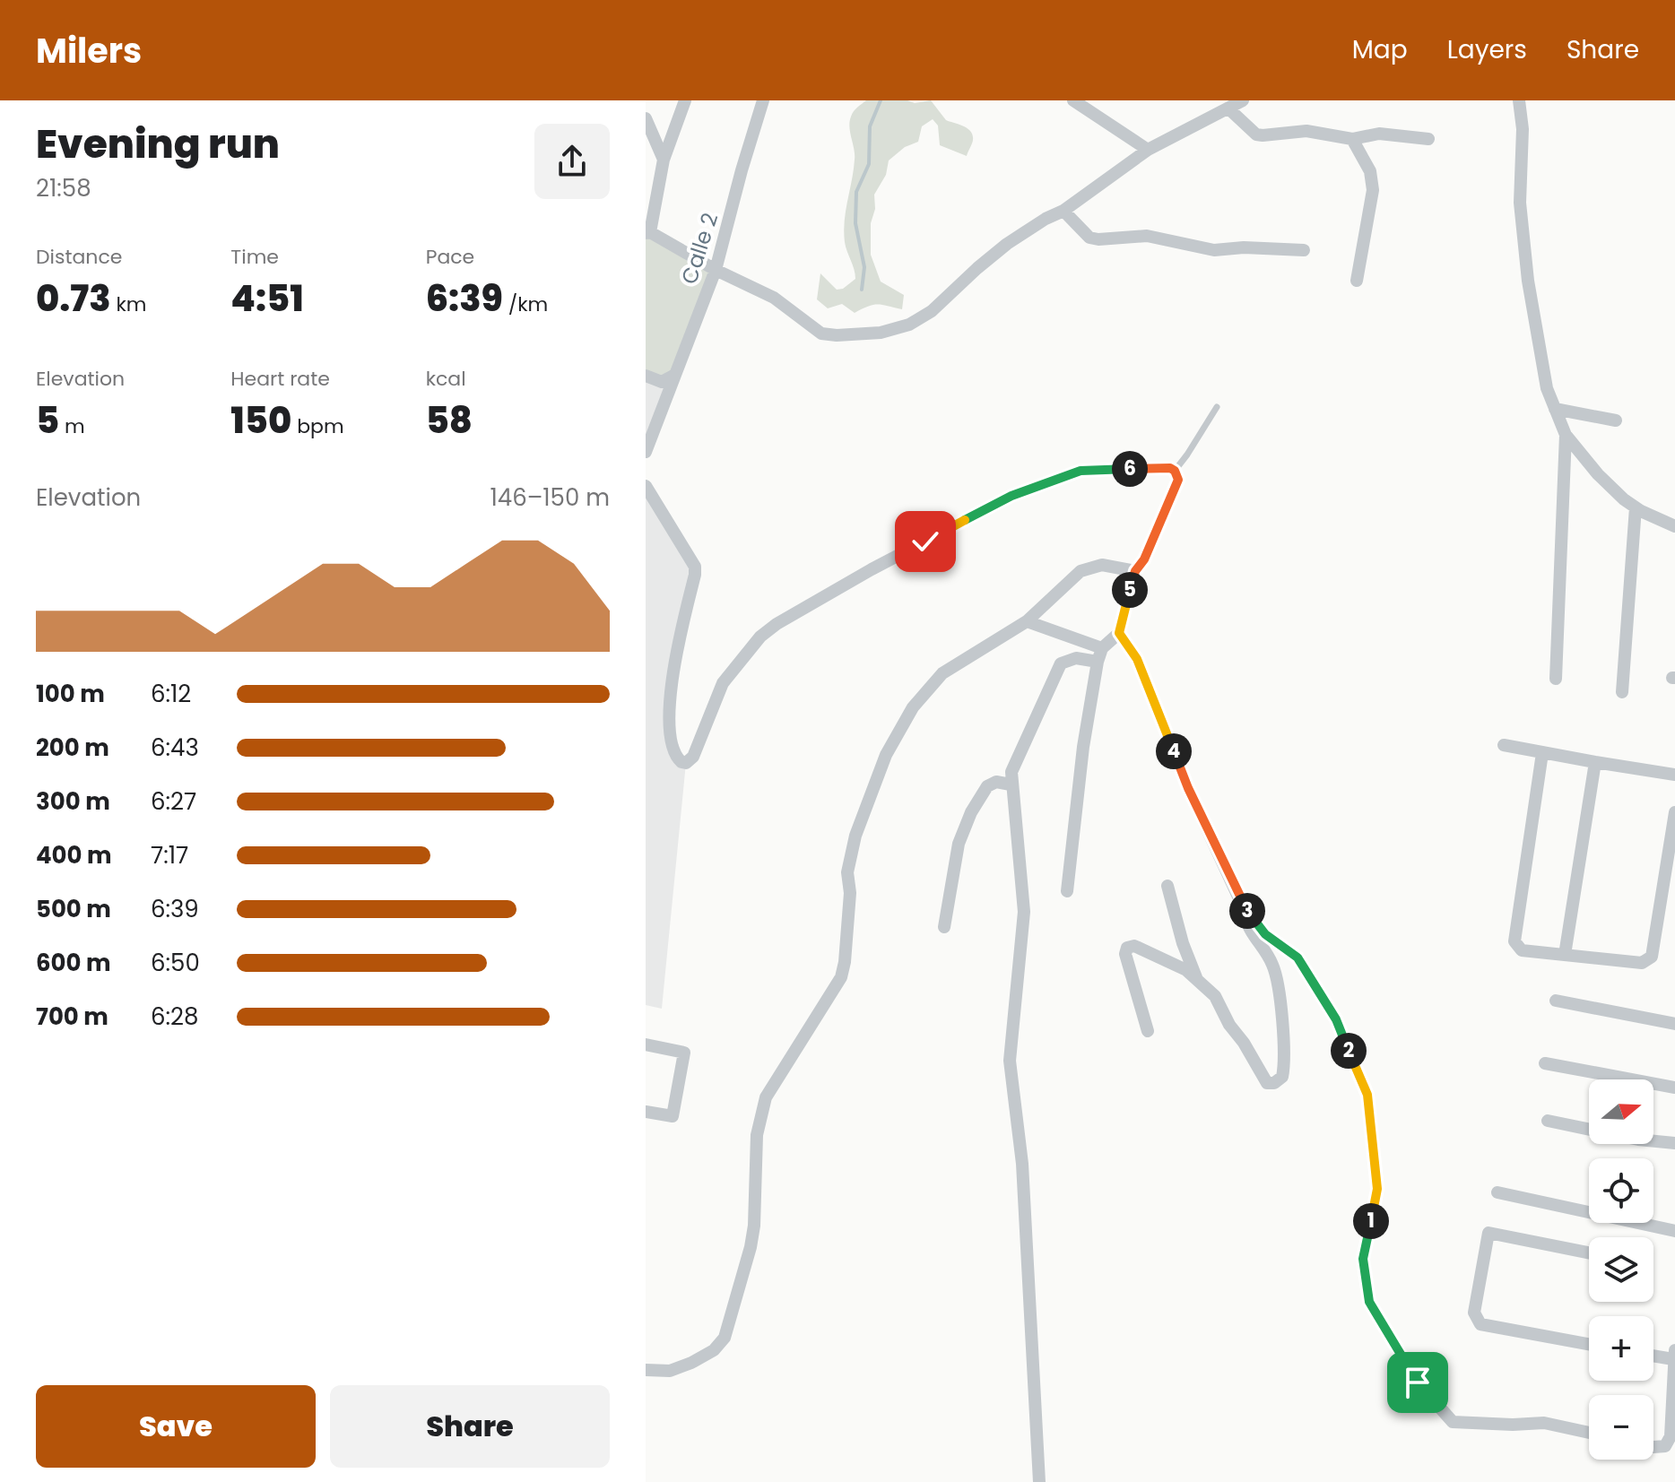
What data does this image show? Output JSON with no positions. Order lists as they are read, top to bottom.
{
  "streets": {
    "street": ["Calle 2"]
  },
  "north": "right",
  "page": {
    "header": "Milers",
    "nav": ["Map", "Layers", "Share"],
    "heading": ["Evening run", "21:58"],
    "stats": [
      ["Distance", "0.73 km"],
      ["Time", "4:51"],
      ["Pace", "6:39 /km"],
      ["Elevation", "5 m"],
      ["Heart rate", "150 bpm"],
      ["kcal", "58"]
    ],
    "pins": [
      "6",
      "5",
      "4",
      "3",
      "2",
      "1"
    ],
    "chart": ["Elevation", "146–150 m"],
    "list": [
      {
        "name": "100 m",
        "note": "6:12"
      },
      {
        "name": "200 m",
        "note": "6:43"
      },
      {
        "name": "300 m",
        "note": "6:27"
      },
      {
        "name": "400 m",
        "note": "7:17"
      },
      {
        "name": "500 m",
        "note": "6:39"
      },
      {
        "name": "600 m",
        "note": "6:50"
      },
      {
        "name": "700 m",
        "note": "6:28"
      }
    ],
    "map_buttons": ["+", "−"],
    "buttons": ["Save", "Share"]
  }
}
